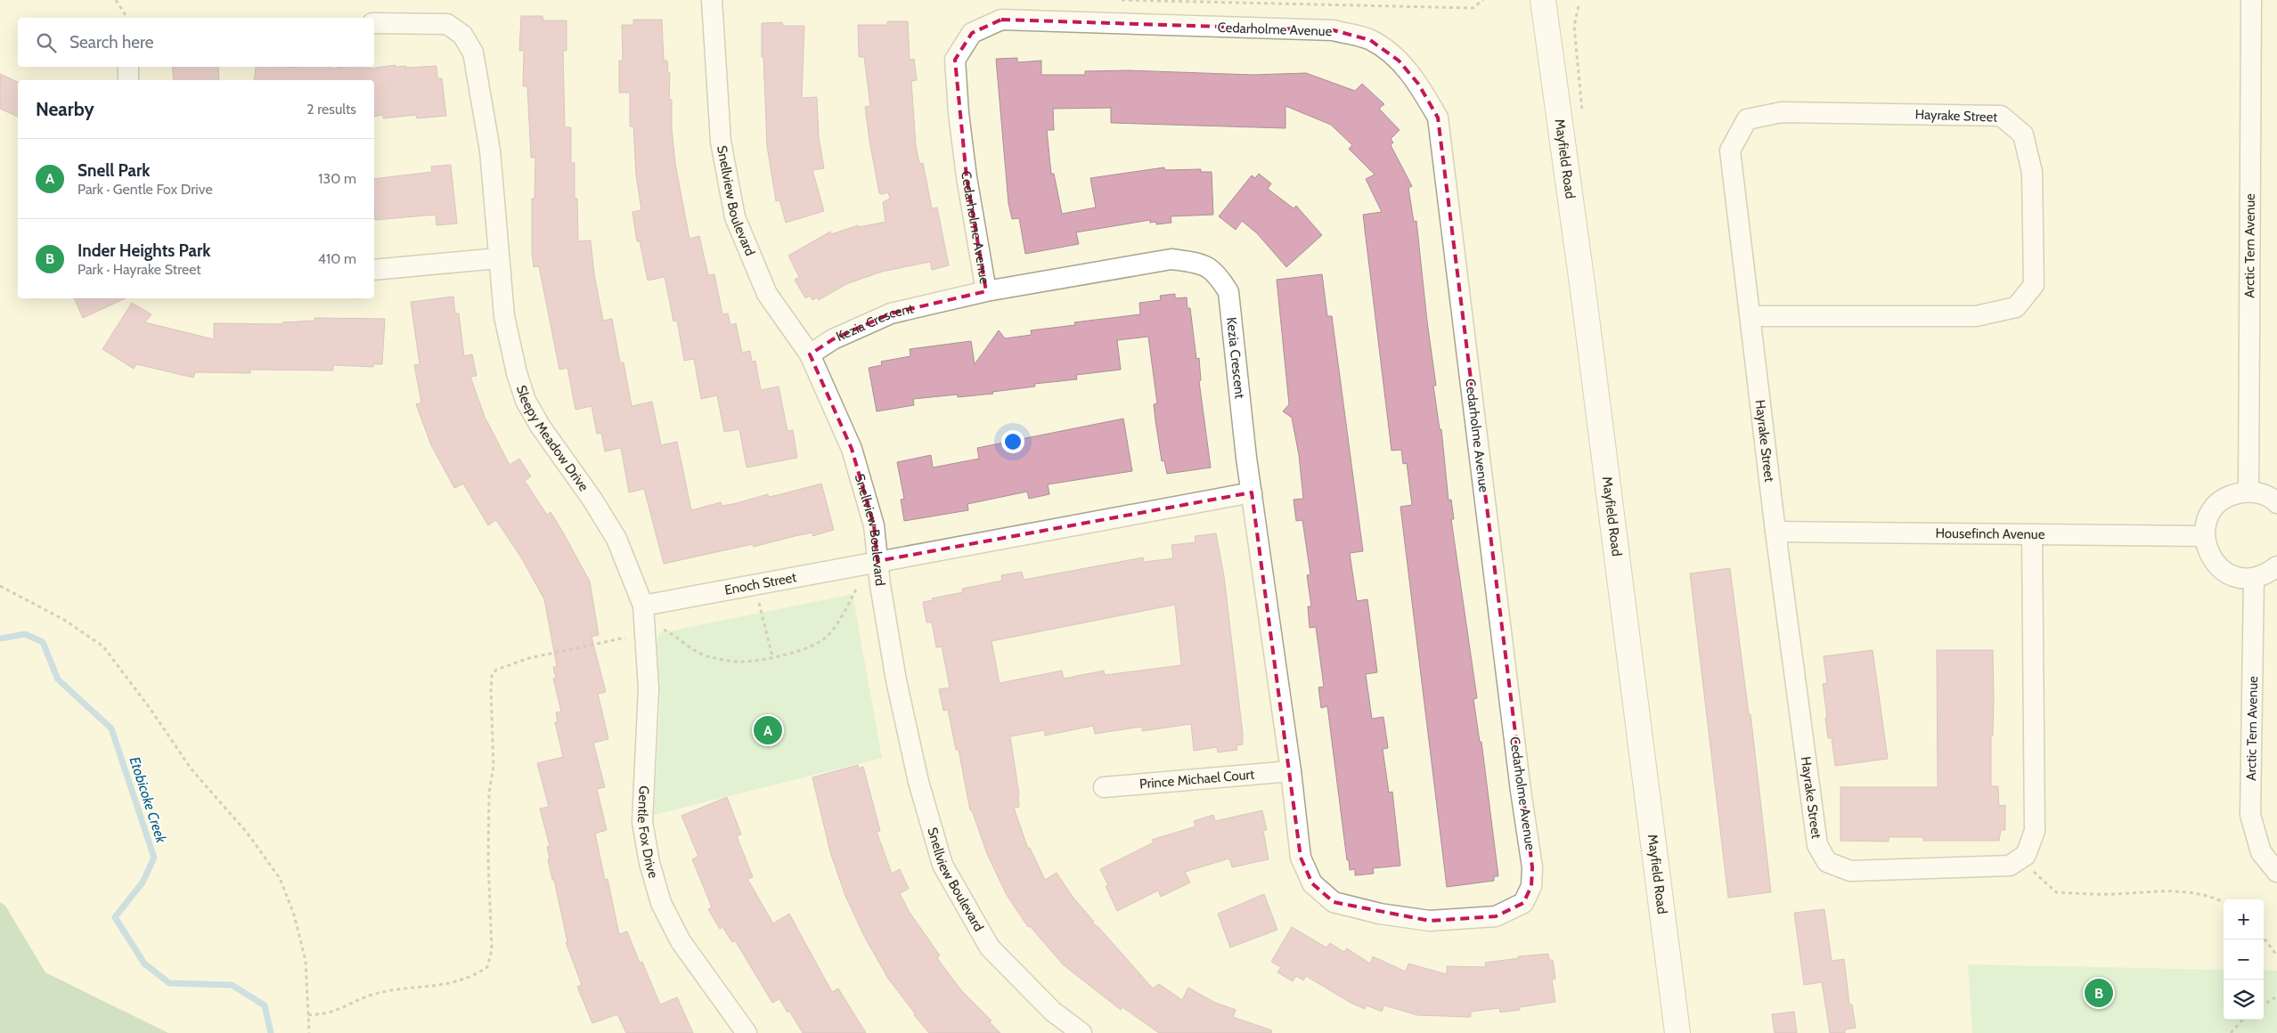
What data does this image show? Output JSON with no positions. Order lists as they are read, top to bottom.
{
  "streets": {
    "main road": ["Mayfield Road"],
    "street": [
      "Cedarholme Avenue",
      "Hayrake Street",
      "Snellview Boulevard",
      "Arctic Tern Avenue",
      "Kezia Crescent",
      "Sleepy Meadow Drive",
      "Housefinch Avenue",
      "Enoch Street",
      "Prince Michael Court",
      "Gentle Fox Drive"
    ]
  },
  "crossings": [
    ["Cedarholme Avenue", "Kezia Crescent"],
    ["Cedarholme Avenue", "Prince Michael Court"],
    ["Hayrake Street", "Housefinch Avenue"],
    ["Snellview Boulevard", "Kezia Crescent"],
    ["Snellview Boulevard", "Enoch Street"],
    ["Sleepy Meadow Drive", "Enoch Street"],
    ["Sleepy Meadow Drive", "Gentle Fox Drive"],
    ["Enoch Street", "Gentle Fox Drive"]
  ],
  "water": ["Etobicoke Creek"],
  "page": {
    "search": "Search here",
    "heading": ["Nearby", "2 results"],
    "list": [
      {
        "mark": "A",
        "name": "Snell Park",
        "note": "Park · Gentle Fox Drive",
        "value": "130 m"
      },
      {
        "mark": "B",
        "name": "Inder Heights Park",
        "note": "Park · Hayrake Street",
        "value": "410 m"
      }
    ],
    "pins": ["A", "B"],
    "map_buttons": ["+", "−"]
  }
}
